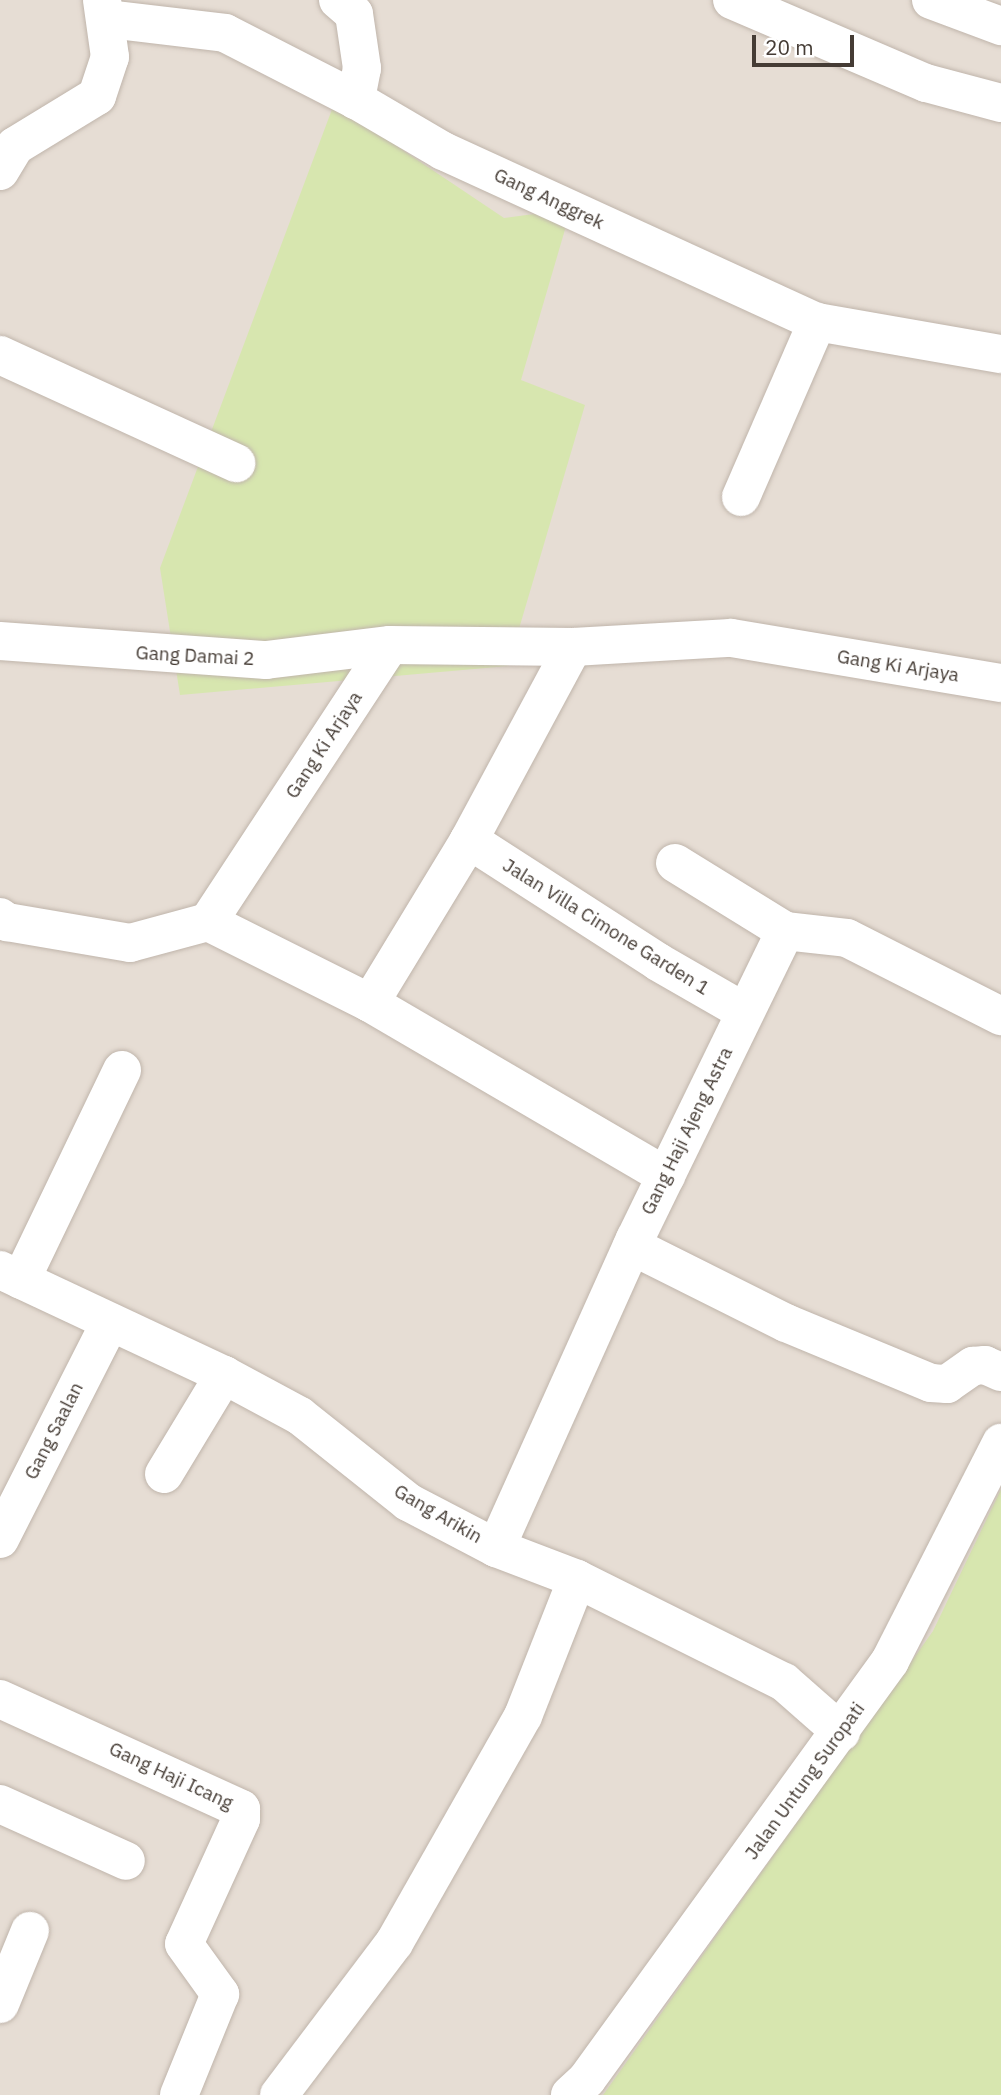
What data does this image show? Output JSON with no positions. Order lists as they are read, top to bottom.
{
  "streets": {
    "street": [
      "Gang Anggrek",
      "Gang Damai 2",
      "Gang Ki Arjaya",
      "Jalan Villa Cimone Garden 1",
      "Gang Haji Ajeng Astra",
      "Gang Saalan",
      "Gang Arikin",
      "Gang Haji Icang",
      "Jalan Untung Suropati"
    ]
  },
  "crossings": [
    ["Gang Damai 2", "Gang Ki Arjaya"],
    ["Jalan Villa Cimone Garden 1", "Gang Haji Ajeng Astra"],
    ["Gang Haji Ajeng Astra", "Gang Arikin"],
    ["Gang Saalan", "Gang Arikin"],
    ["Gang Arikin", "Jalan Untung Suropati"]
  ],
  "scale_bar": "20 m"
}
